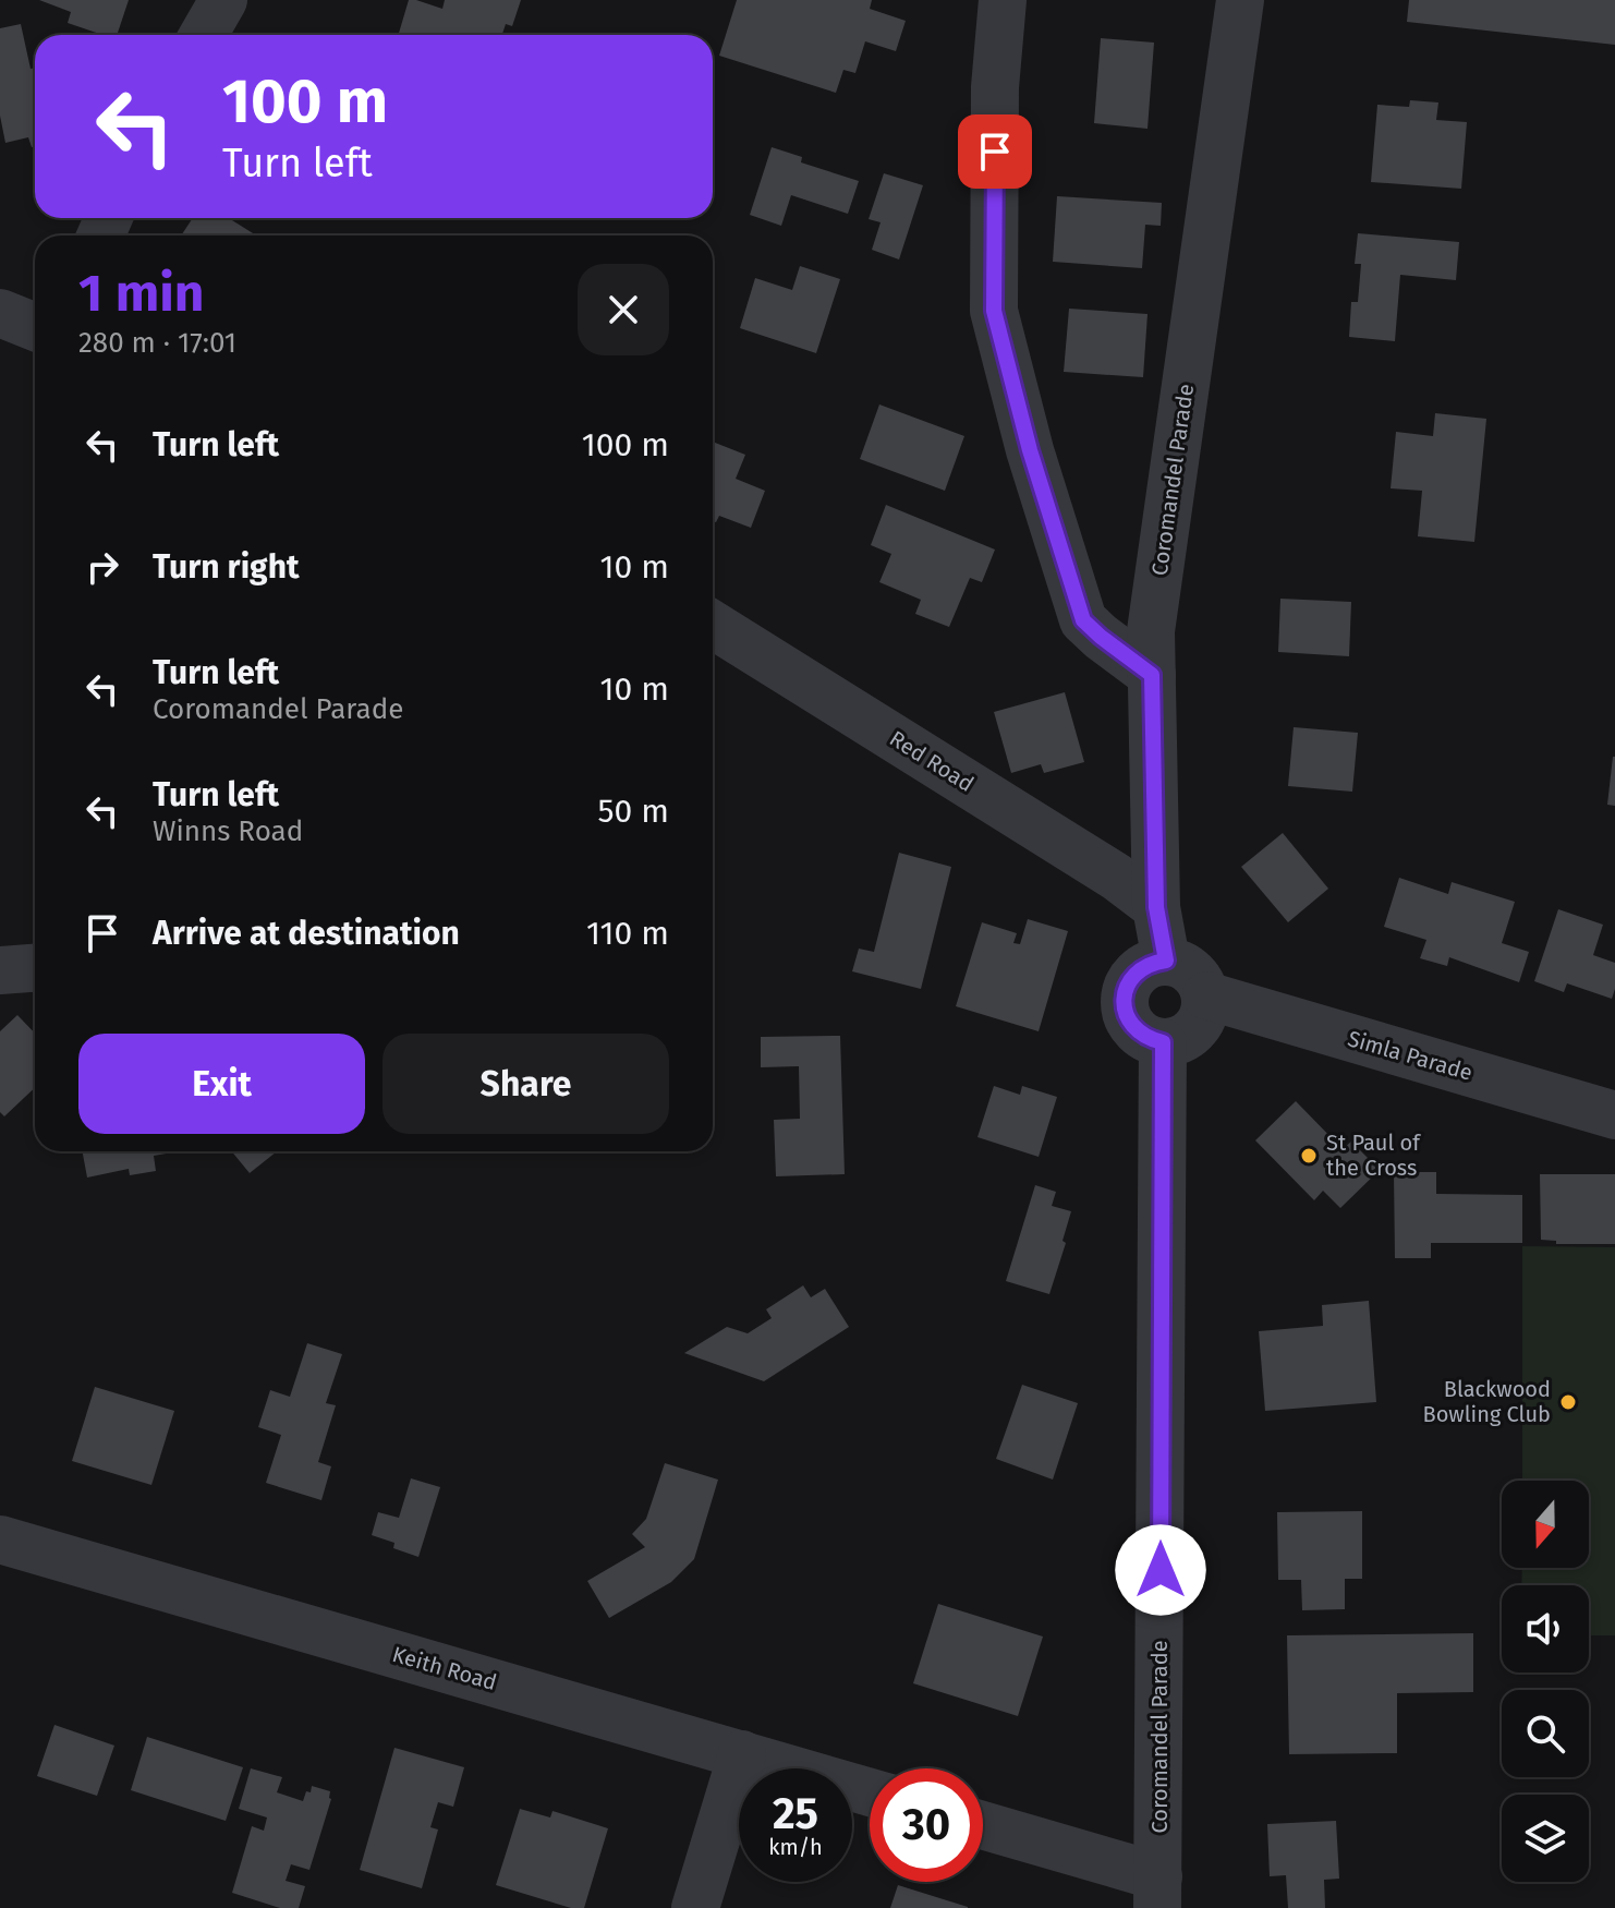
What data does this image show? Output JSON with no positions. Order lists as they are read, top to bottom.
{
  "streets": {
    "street": [
      "Coromandel Parade",
      "Red Road",
      "Simla Parade",
      "Keith Road"
    ]
  },
  "crossings": [
    ["Coromandel Parade", "Red Road"],
    ["Coromandel Parade", "Simla Parade"]
  ],
  "places": ["St Paul of the Cross", "Blackwood Bowling Club"],
  "north": "bottom",
  "page": {
    "turn": ["100 m", "Turn left"],
    "heading": ["1 min", "280 m · 17:01"],
    "list": [
      {
        "name": "Turn left",
        "value": "100 m"
      },
      {
        "name": "Turn right",
        "value": "10 m"
      },
      {
        "name": "Turn left",
        "note": "Coromandel Parade",
        "value": "10 m"
      },
      {
        "name": "Turn left",
        "note": "Winns Road",
        "value": "50 m"
      },
      {
        "name": "Arrive at destination",
        "value": "110 m"
      }
    ],
    "buttons": ["Exit", "Share"],
    "speed": "25 km/h",
    "limit": "30"
  }
}
